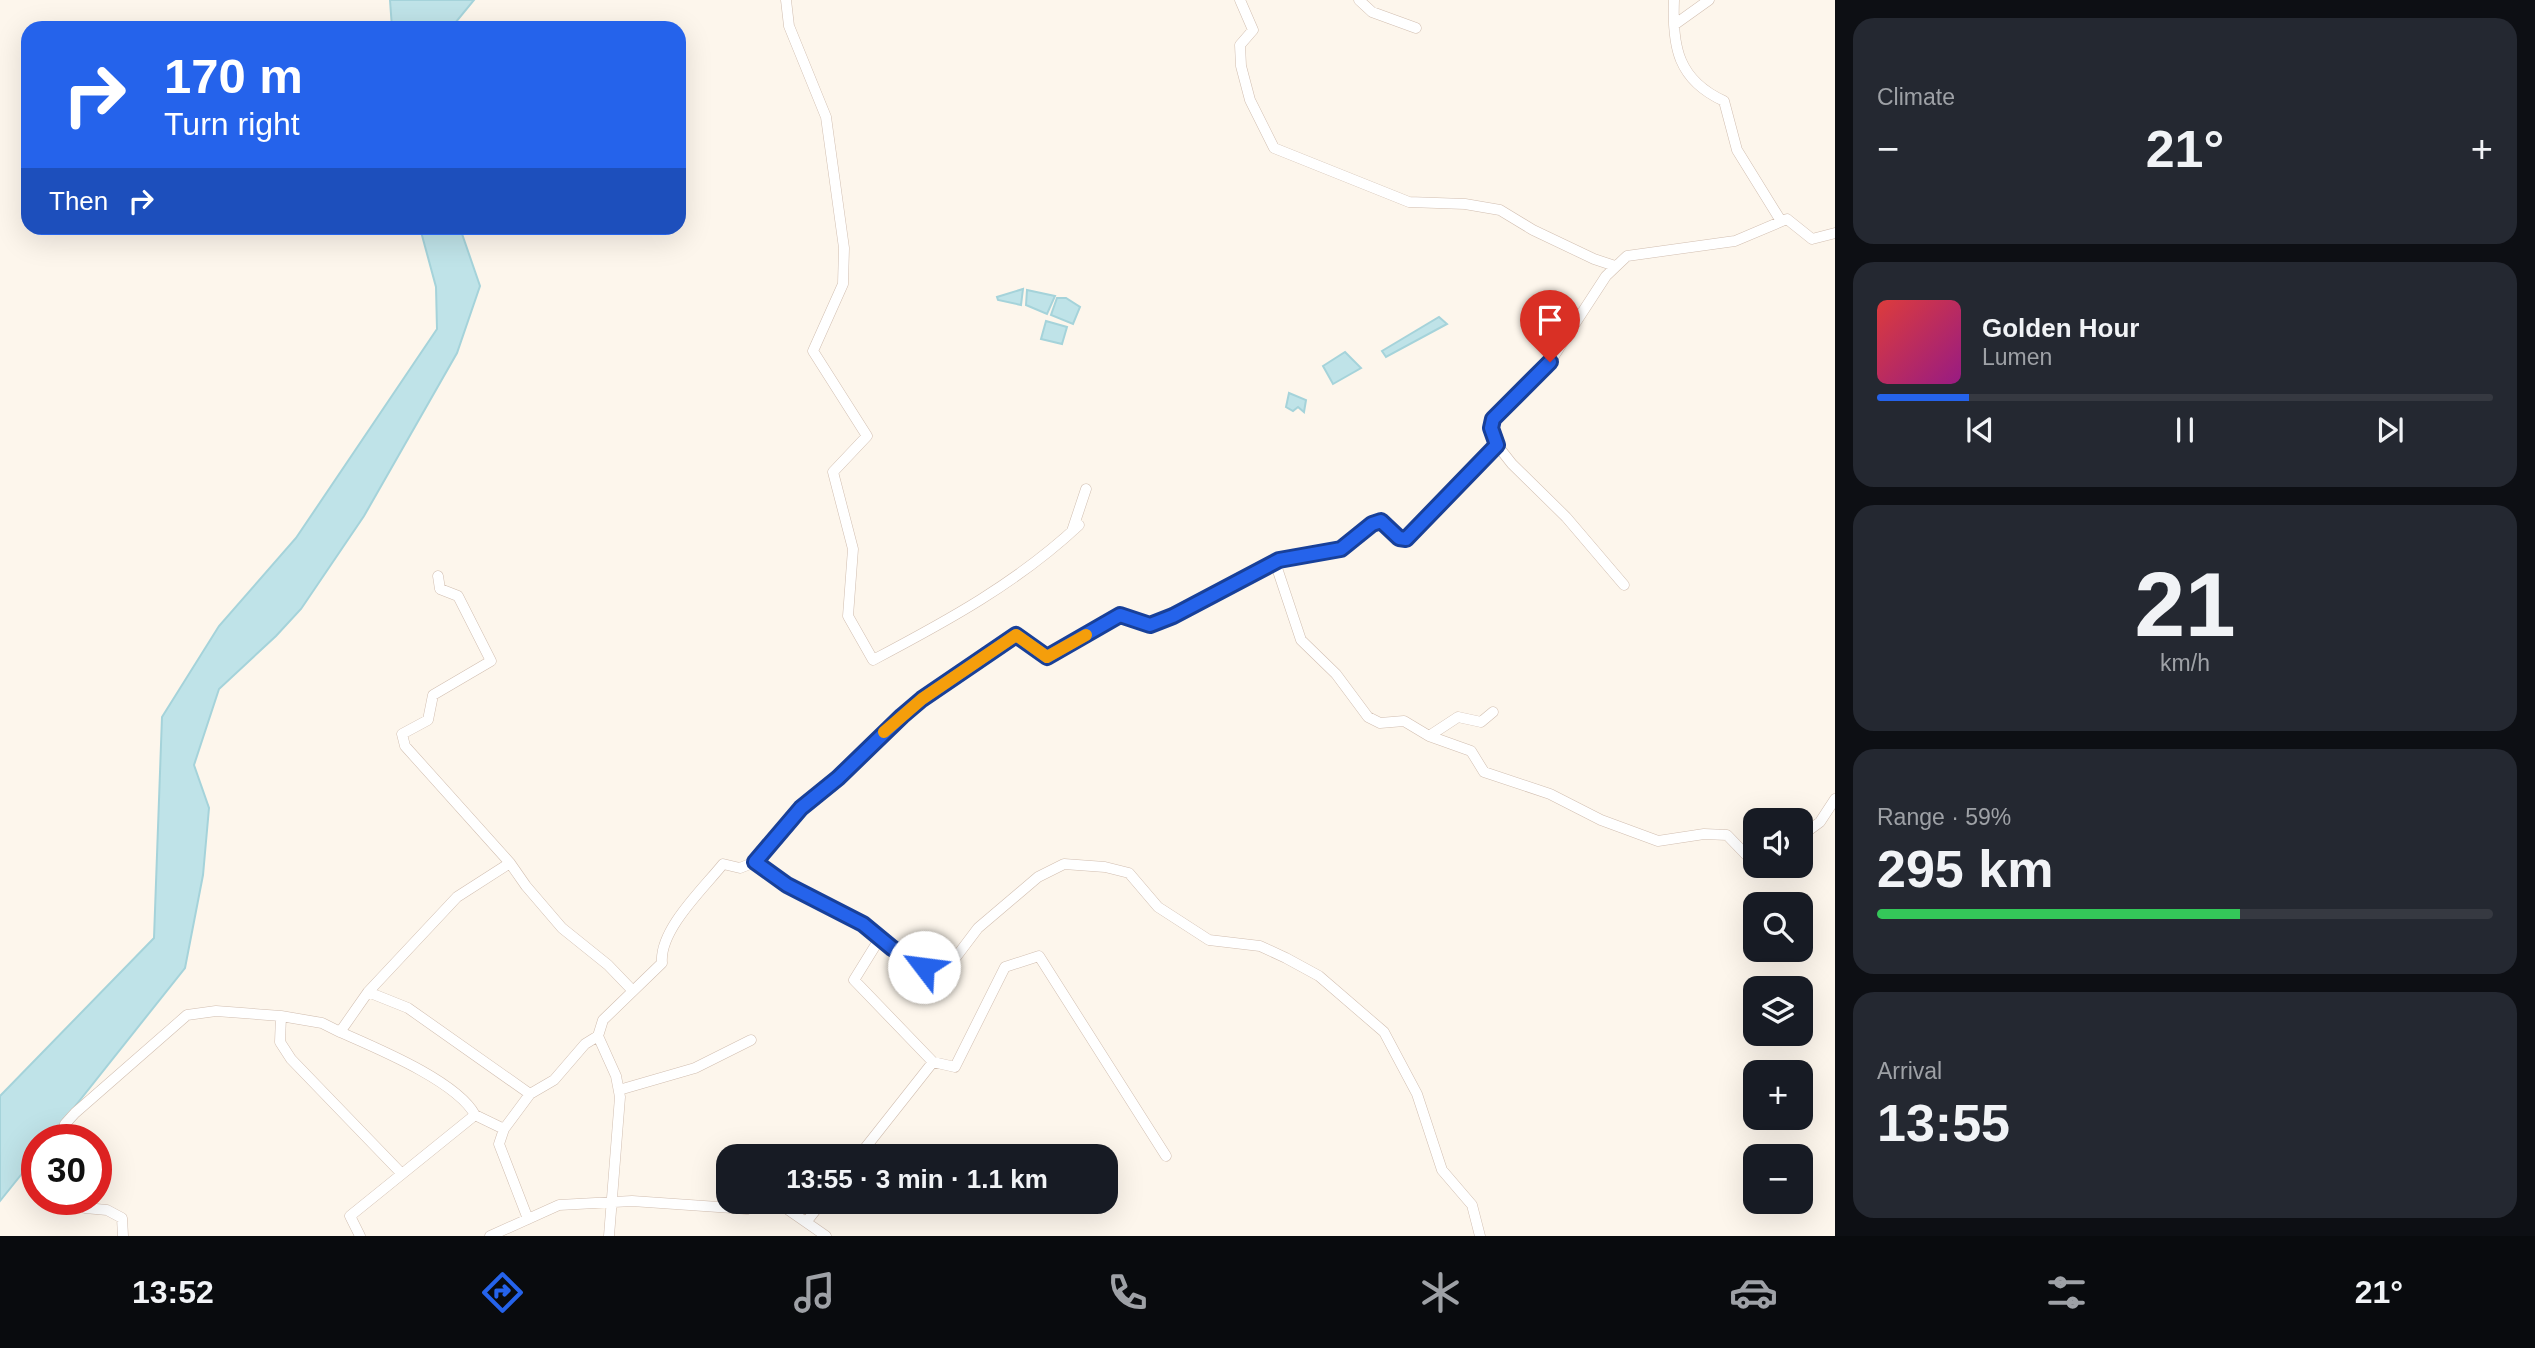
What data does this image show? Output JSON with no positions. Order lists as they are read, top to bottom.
{
  "page": {
    "tile": [
      "Climate",
      ["21", "km/h"],
      ["Range · 59%", "295 km"],
      ["Arrival", "13:55"]
    ],
    "turn": ["170 m", "Turn right"],
    "heat": ["−", "21°", "+"],
    "then": "Then",
    "song": ["Golden Hour", "Lumen"],
    "map_buttons": ["+", "−"],
    "limit": "30",
    "trip": "13:55 · 3 min · 1.1 km",
    "tabs": ["13:52", "21°"]
  }
}
